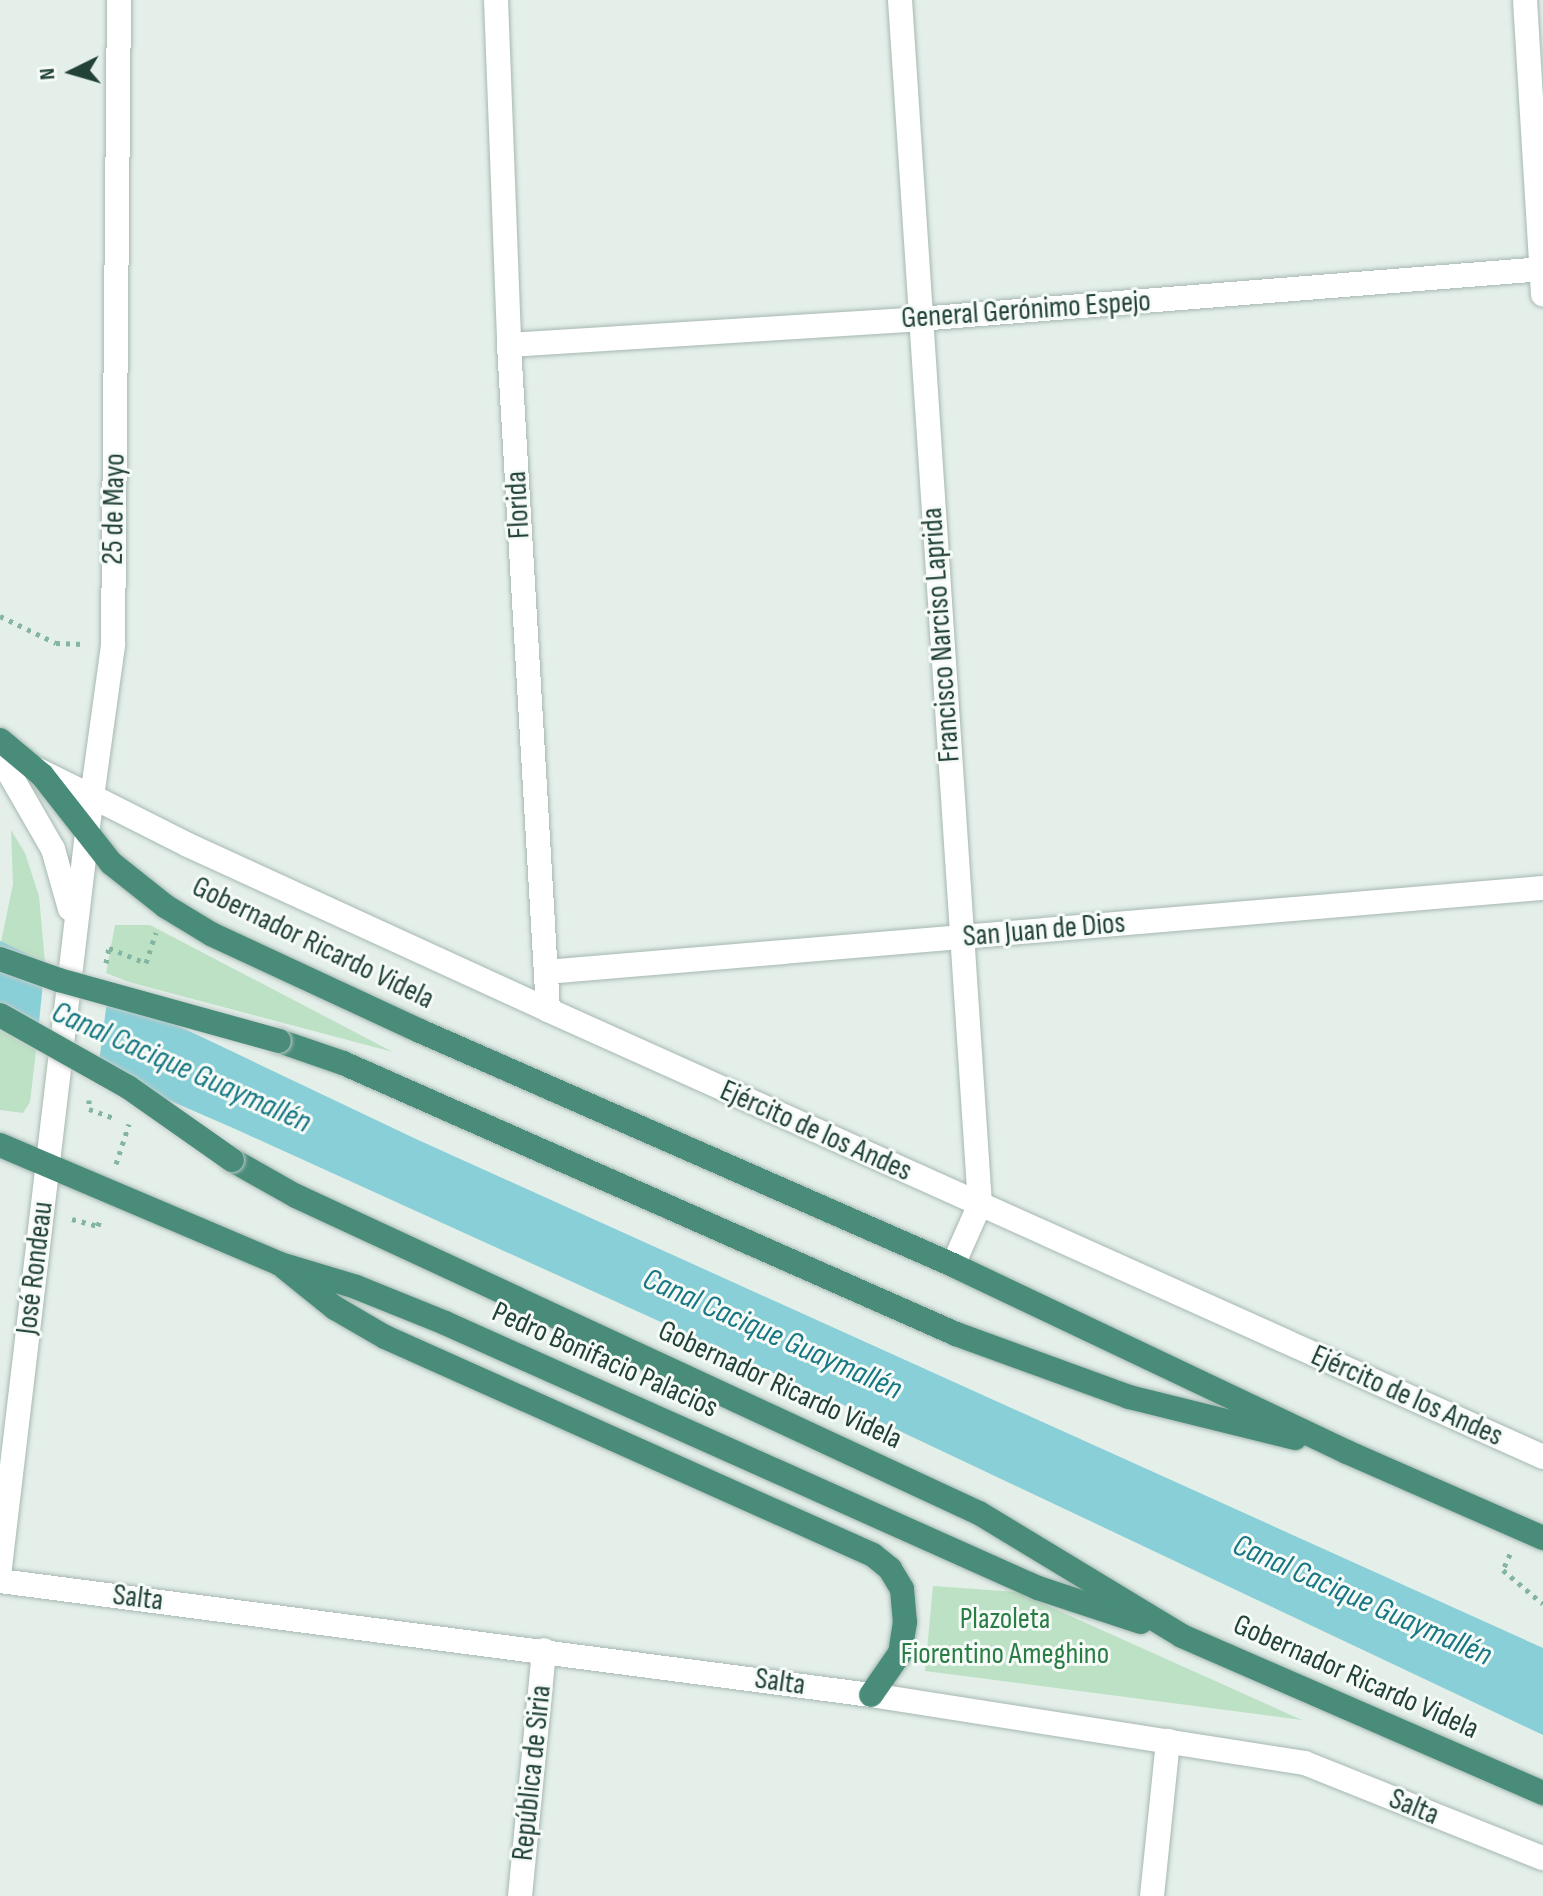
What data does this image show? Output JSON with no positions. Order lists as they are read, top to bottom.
{
  "streets": {
    "highway": ["Gobernador Ricardo Videla", "Pedro Bonifacio Palacios"],
    "street": [
      "General Gerónimo Espejo",
      "Florida",
      "25 de Mayo",
      "Francisco Narciso Laprida",
      "San Juan de Dios",
      "Ejército de los Andes",
      "José Rondeau",
      "Salta",
      "República de Siria"
    ]
  },
  "crossings": [
    ["General Gerónimo Espejo", "Florida"],
    ["General Gerónimo Espejo", "Francisco Narciso Laprida"],
    ["Florida", "San Juan de Dios"],
    ["Florida", "Ejército de los Andes"],
    ["25 de Mayo", "Gobernador Ricardo Videla"],
    ["25 de Mayo", "Ejército de los Andes"],
    ["25 de Mayo", "José Rondeau"],
    ["Francisco Narciso Laprida", "San Juan de Dios"],
    ["Francisco Narciso Laprida", "Gobernador Ricardo Videla"],
    ["Francisco Narciso Laprida", "Ejército de los Andes"],
    ["Gobernador Ricardo Videla", "Ejército de los Andes"],
    ["Gobernador Ricardo Videla", "Pedro Bonifacio Palacios"],
    ["José Rondeau", "Pedro Bonifacio Palacios"],
    ["Salta", "República de Siria"]
  ],
  "water": ["Canal Cacique Guaymallén"],
  "parks": ["Plazoleta Fiorentino Ameghino"],
  "north": "left"
}
